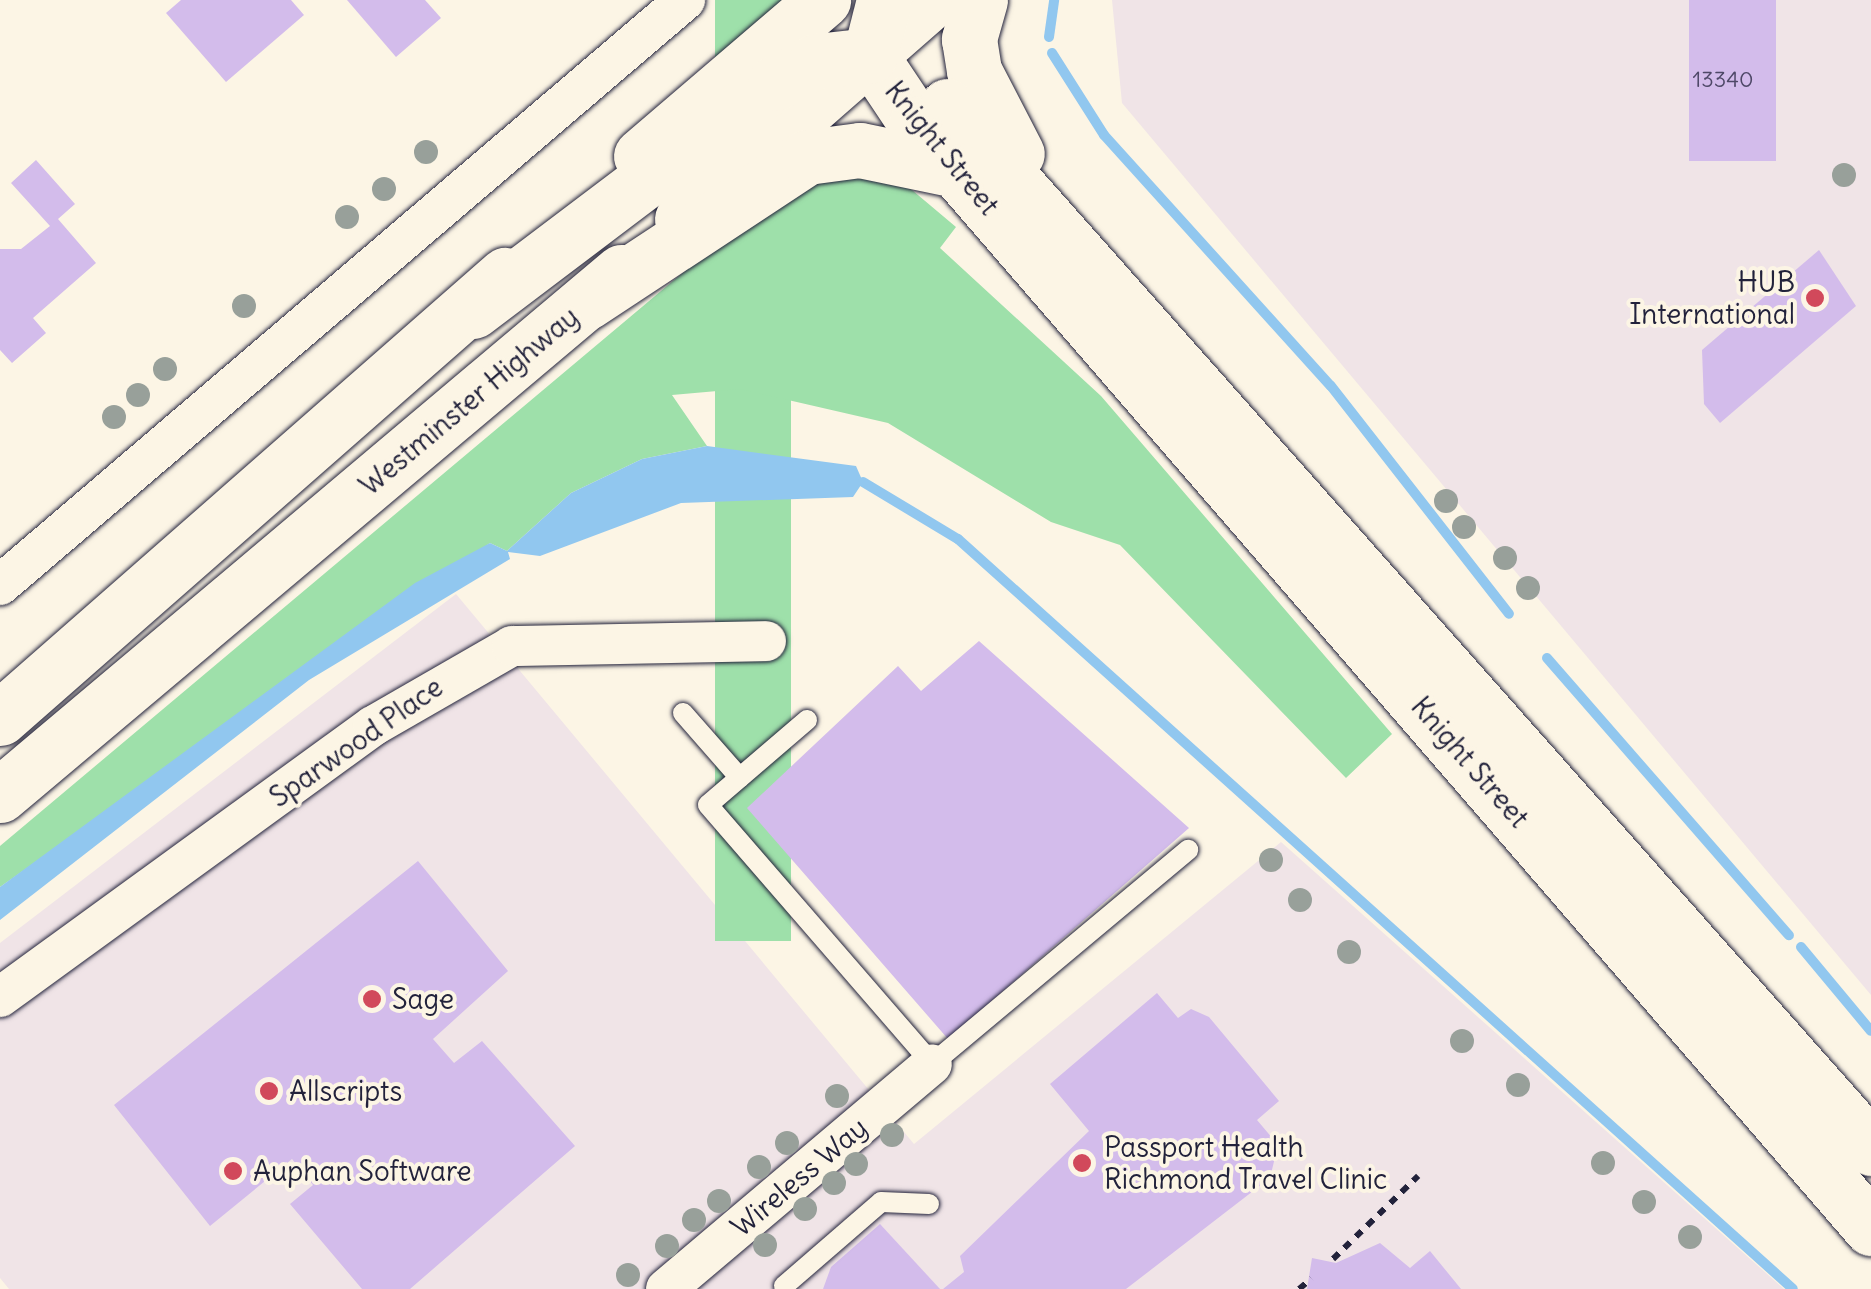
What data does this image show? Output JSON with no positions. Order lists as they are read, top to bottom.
{
  "streets": {
    "main road": ["Knight Street", "Westminster Highway"],
    "street": ["Sparwood Place", "Wireless Way"]
  },
  "crossings": [
    ["Knight Street", "Westminster Highway"]
  ],
  "places": [
    "HUB International",
    "Sage",
    "Allscripts",
    "Passport Health Richmond Travel Clinic",
    "Auphan Software"
  ],
  "house_numbers": ["13340"]
}
